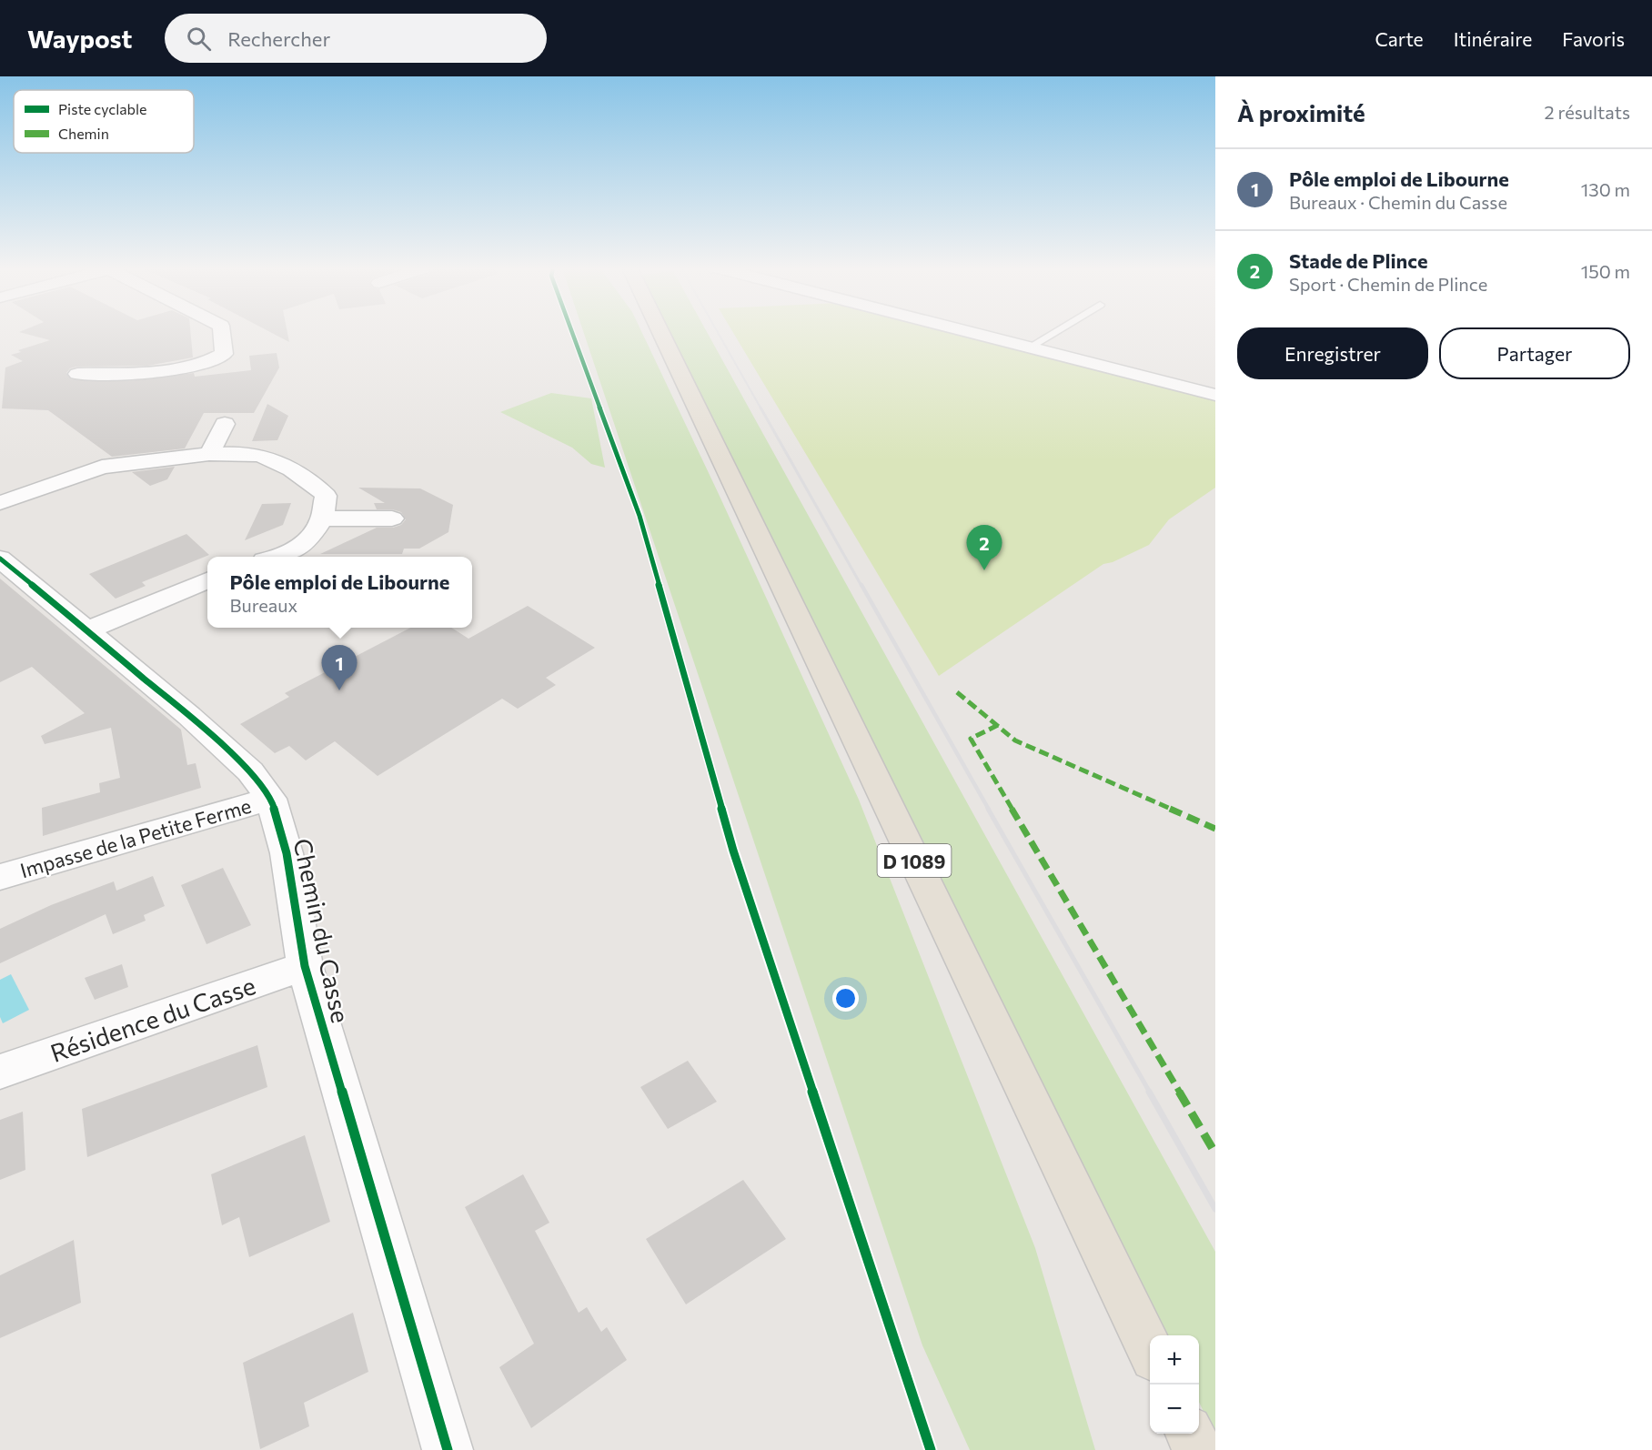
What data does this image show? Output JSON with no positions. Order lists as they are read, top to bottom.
{
  "streets": {
    "main road": ["D 1089"],
    "street": ["Impasse de la Petite Ferme", "Chemin du Casse", "Résidence du Casse"]
  },
  "crossings": [
    ["Impasse de la Petite Ferme", "Chemin du Casse"],
    ["Chemin du Casse", "Résidence du Casse"]
  ],
  "legend": ["Piste cyclable", "Chemin"],
  "page": {
    "header": "Waypost",
    "search": "Rechercher",
    "nav": ["Carte", "Itinéraire", "Favoris"],
    "heading": ["À proximité", "2 résultats"],
    "list": [
      {
        "mark": "1",
        "name": "Pôle emploi de Libourne",
        "note": "Bureaux · Chemin du Casse",
        "value": "130 m"
      },
      {
        "mark": "2",
        "name": "Stade de Plince",
        "note": "Sport · Chemin de Plince",
        "value": "150 m"
      }
    ],
    "buttons": ["Enregistrer", "Partager"],
    "pins": ["2", "1"],
    "popup": ["Pôle emploi de Libourne", "Bureaux"],
    "map_buttons": ["+", "−"]
  }
}
